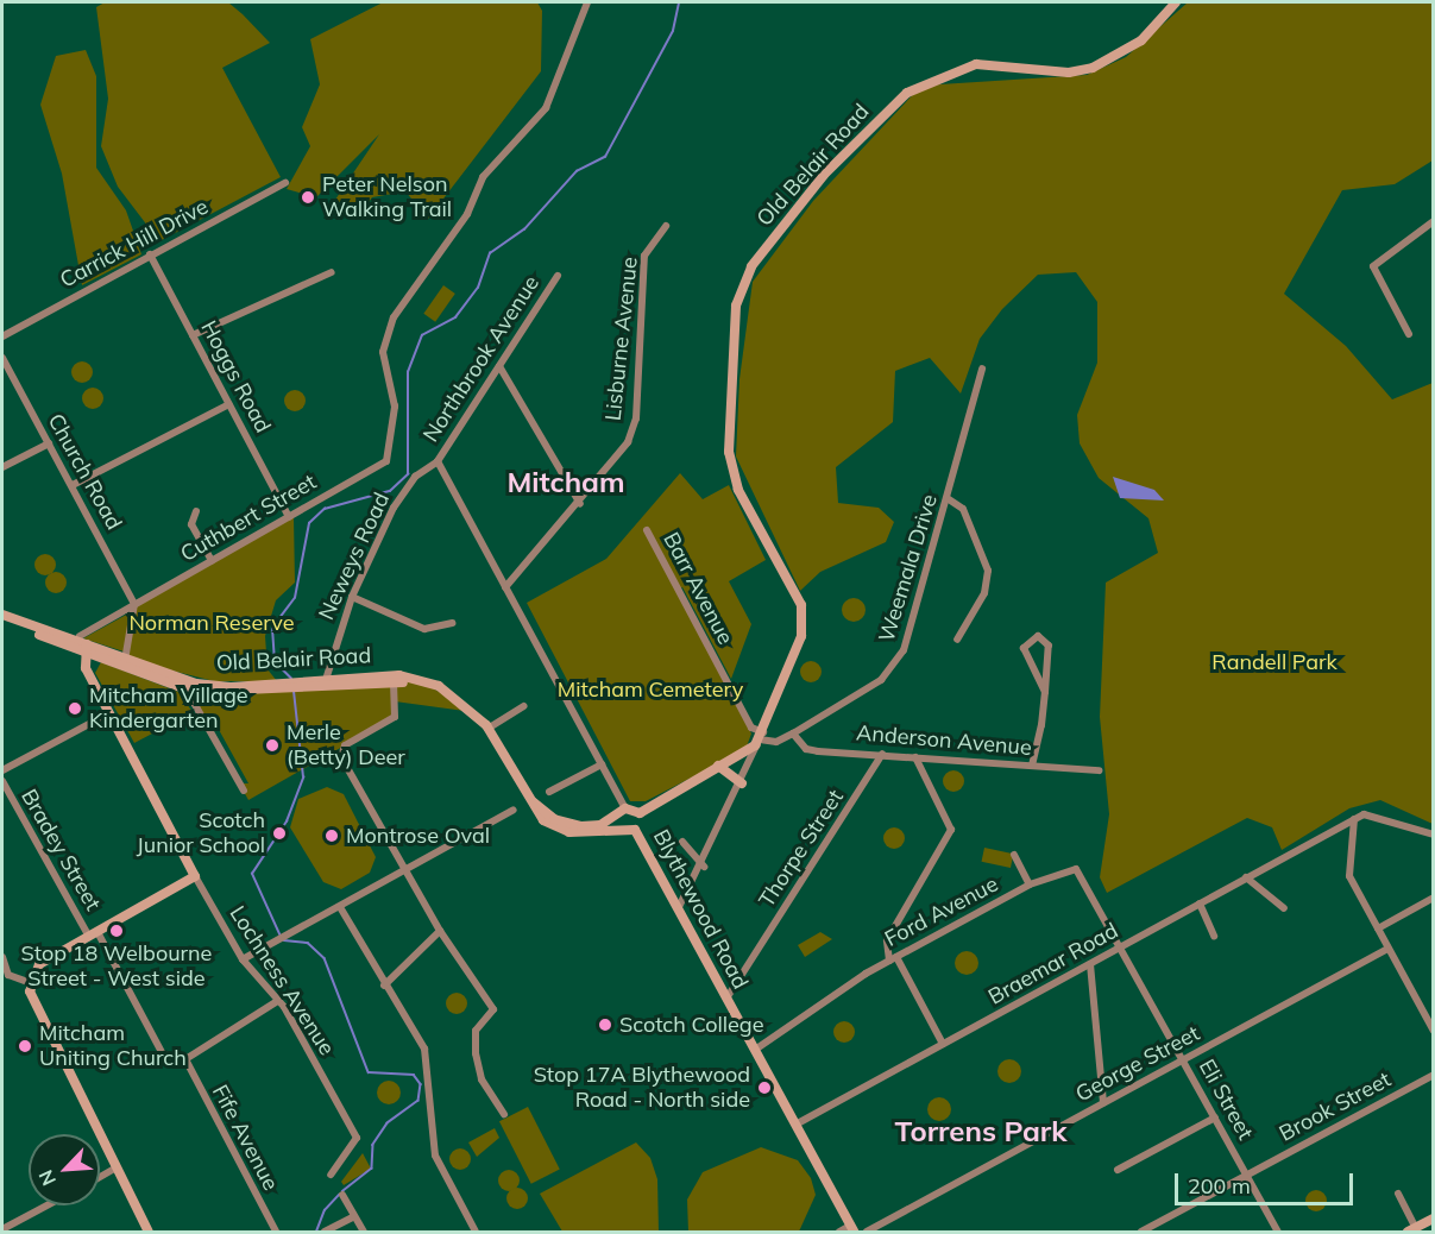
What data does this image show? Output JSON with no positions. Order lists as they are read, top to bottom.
{
  "streets": {
    "main road": ["Old Belair Road", "Blythewood Road"],
    "street": [
      "Carrick Hill Drive",
      "Lisburne Avenue",
      "Northbrook Avenue",
      "Hoggs Road",
      "Church Road",
      "Cuthbert Street",
      "Neweys Road",
      "Weemala Drive",
      "Barr Avenue",
      "Anderson Avenue",
      "Thorpe Street",
      "Bradey Street",
      "Ford Avenue",
      "Braemar Road",
      "Lochness Avenue",
      "George Street",
      "Eli Street",
      "Brook Street",
      "Fife Avenue"
    ]
  },
  "crossings": [
    ["Old Belair Road", "Cuthbert Street"],
    ["Old Belair Road", "Neweys Road"],
    ["Old Belair Road", "Weemala Drive"],
    ["Old Belair Road", "Barr Avenue"],
    ["Old Belair Road", "Blythewood Road"],
    ["Carrick Hill Drive", "Hoggs Road"],
    ["Northbrook Avenue", "Neweys Road"],
    ["Hoggs Road", "Cuthbert Street"],
    ["Church Road", "Cuthbert Street"],
    ["Weemala Drive", "Barr Avenue"],
    ["Weemala Drive", "Anderson Avenue"],
    ["Anderson Avenue", "Thorpe Street"],
    ["Thorpe Street", "Blythewood Road"],
    ["Bradey Street", "Fife Avenue"],
    ["Blythewood Road", "Ford Avenue"],
    ["Blythewood Road", "Braemar Road"],
    ["Ford Avenue", "Braemar Road"],
    ["Ford Avenue", "Eli Street"],
    ["Braemar Road", "Eli Street"],
    ["George Street", "Eli Street"],
    ["Eli Street", "Brook Street"]
  ],
  "districts": ["Mitcham", "Torrens Park"],
  "parks": ["Norman Reserve", "Randell Park", "Mitcham Cemetery"],
  "places": [
    "Peter Nelson Walking Trail",
    "Mitcham Village Kindergarten",
    "Merle (Betty) Deer",
    "Scotch Junior School",
    "Montrose Oval",
    "Stop 18 Welbourne Street - West side",
    "Scotch College",
    "Mitcham Uniting Church",
    "Stop 17A Blythewood Road - North side"
  ],
  "scale_bar": "200 m",
  "north": "bottom left"
}
